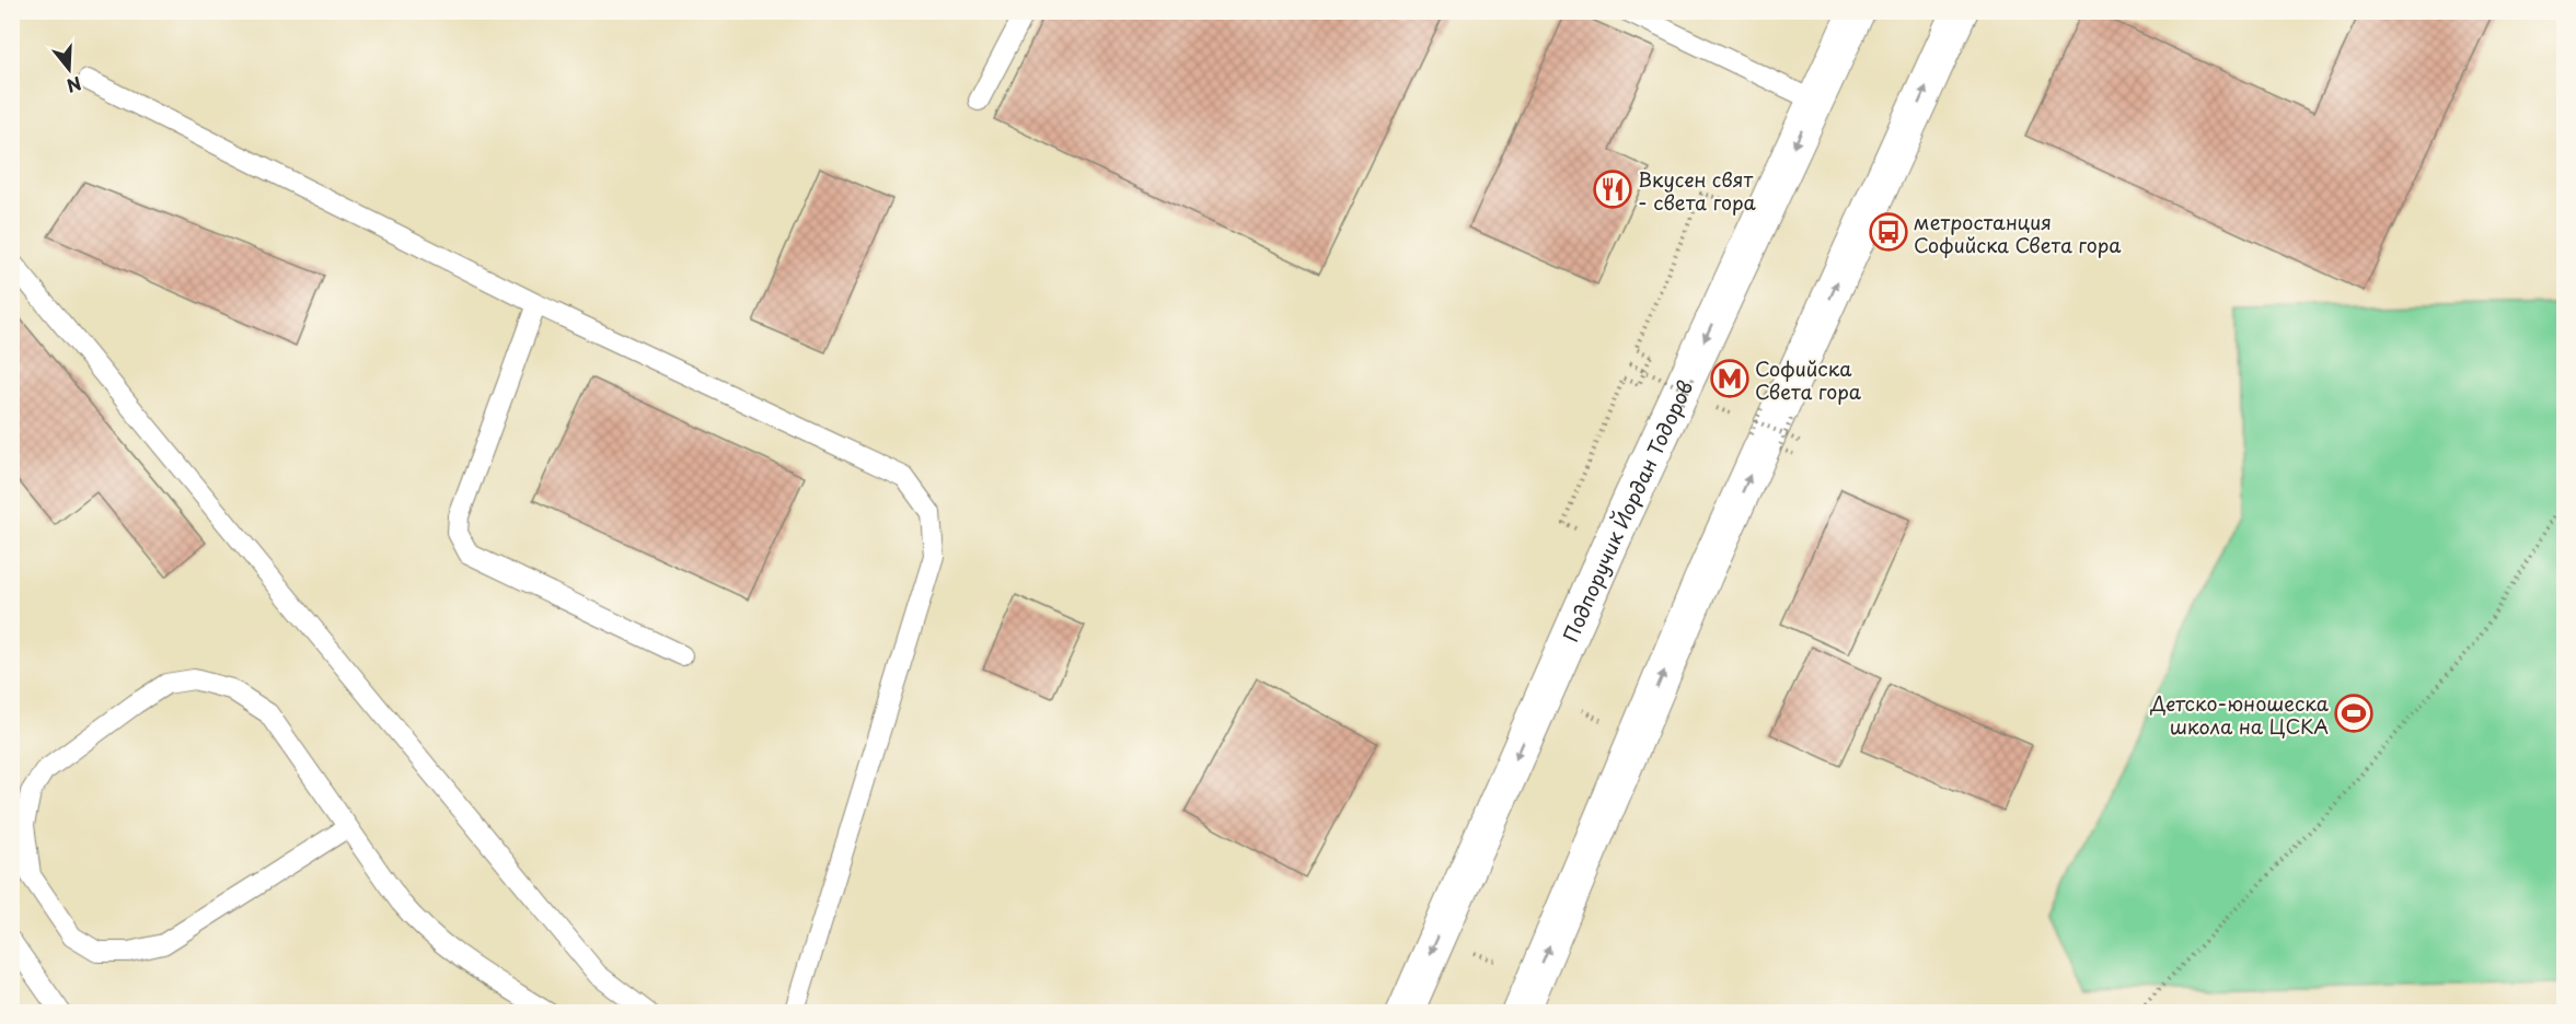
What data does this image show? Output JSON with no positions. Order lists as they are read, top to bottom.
{
  "streets": {
    "street": ["Подпоручик Йордан Тодоров"]
  },
  "places": {
    "restaurant": ["Вкусен свят - света гора"],
    "bus stop": ["метростанция Софийска Света гора"],
    "metro station": ["Софийска Света гора"],
    "sports": ["Детско-юношеска школа на ЦСКА"]
  },
  "north": "bottom"
}
